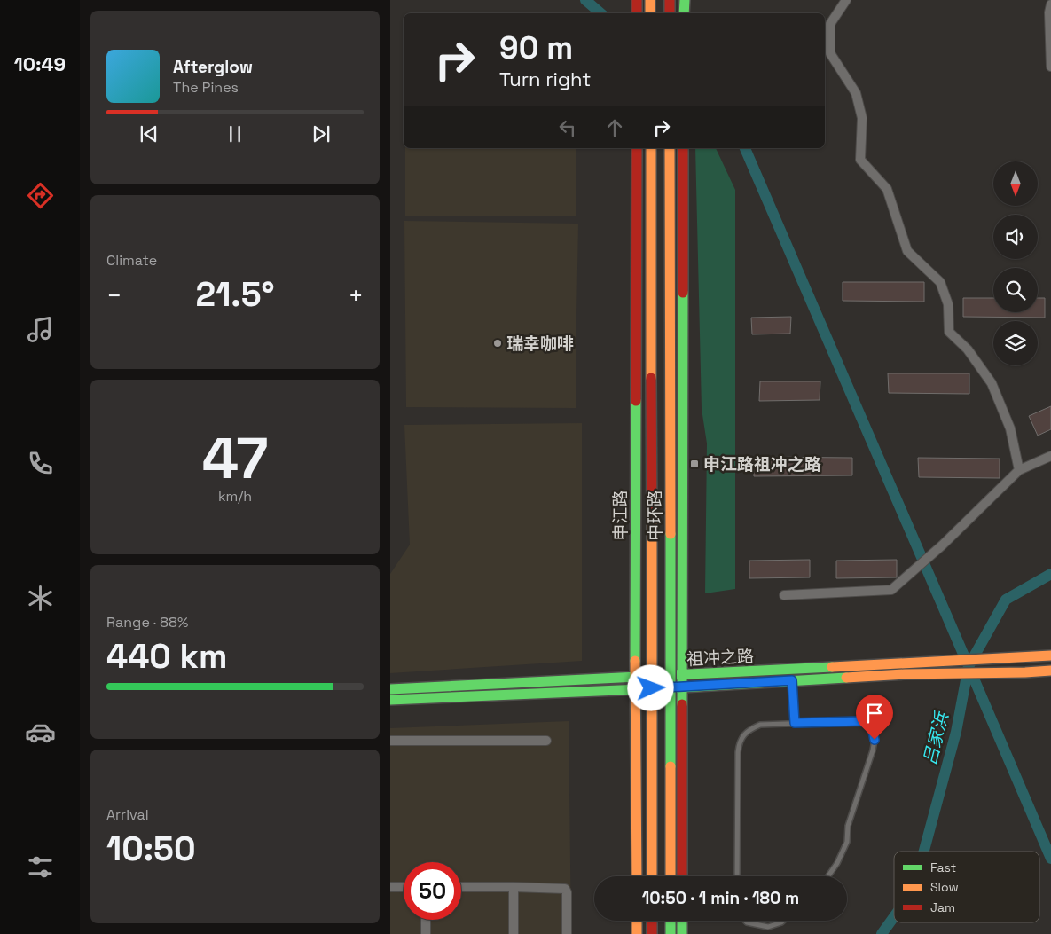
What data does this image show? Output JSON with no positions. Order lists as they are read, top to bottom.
{
  "streets": {
    "main road": ["申江路", "中环路", "祖冲之路"]
  },
  "crossings": [
    ["申江路", "祖冲之路"]
  ],
  "water": ["吕家浜"],
  "places": {
    "other": ["瑞幸咖啡"],
    "transit": ["申江路祖冲之路"]
  },
  "legend": ["Fast", "Slow", "Jam"],
  "north": "bottom",
  "page": {
    "tabs": "10:49",
    "turn": ["90 m", "Turn right"],
    "song": ["Afterglow", "The Pines"],
    "tile": [
      "Climate",
      ["47", "km/h"],
      ["Range · 88%", "440 km"],
      ["Arrival", "10:50"]
    ],
    "heat": ["−", "21.5°", "+"],
    "limit": "50",
    "trip": "10:50 · 1 min · 180 m"
  }
}
